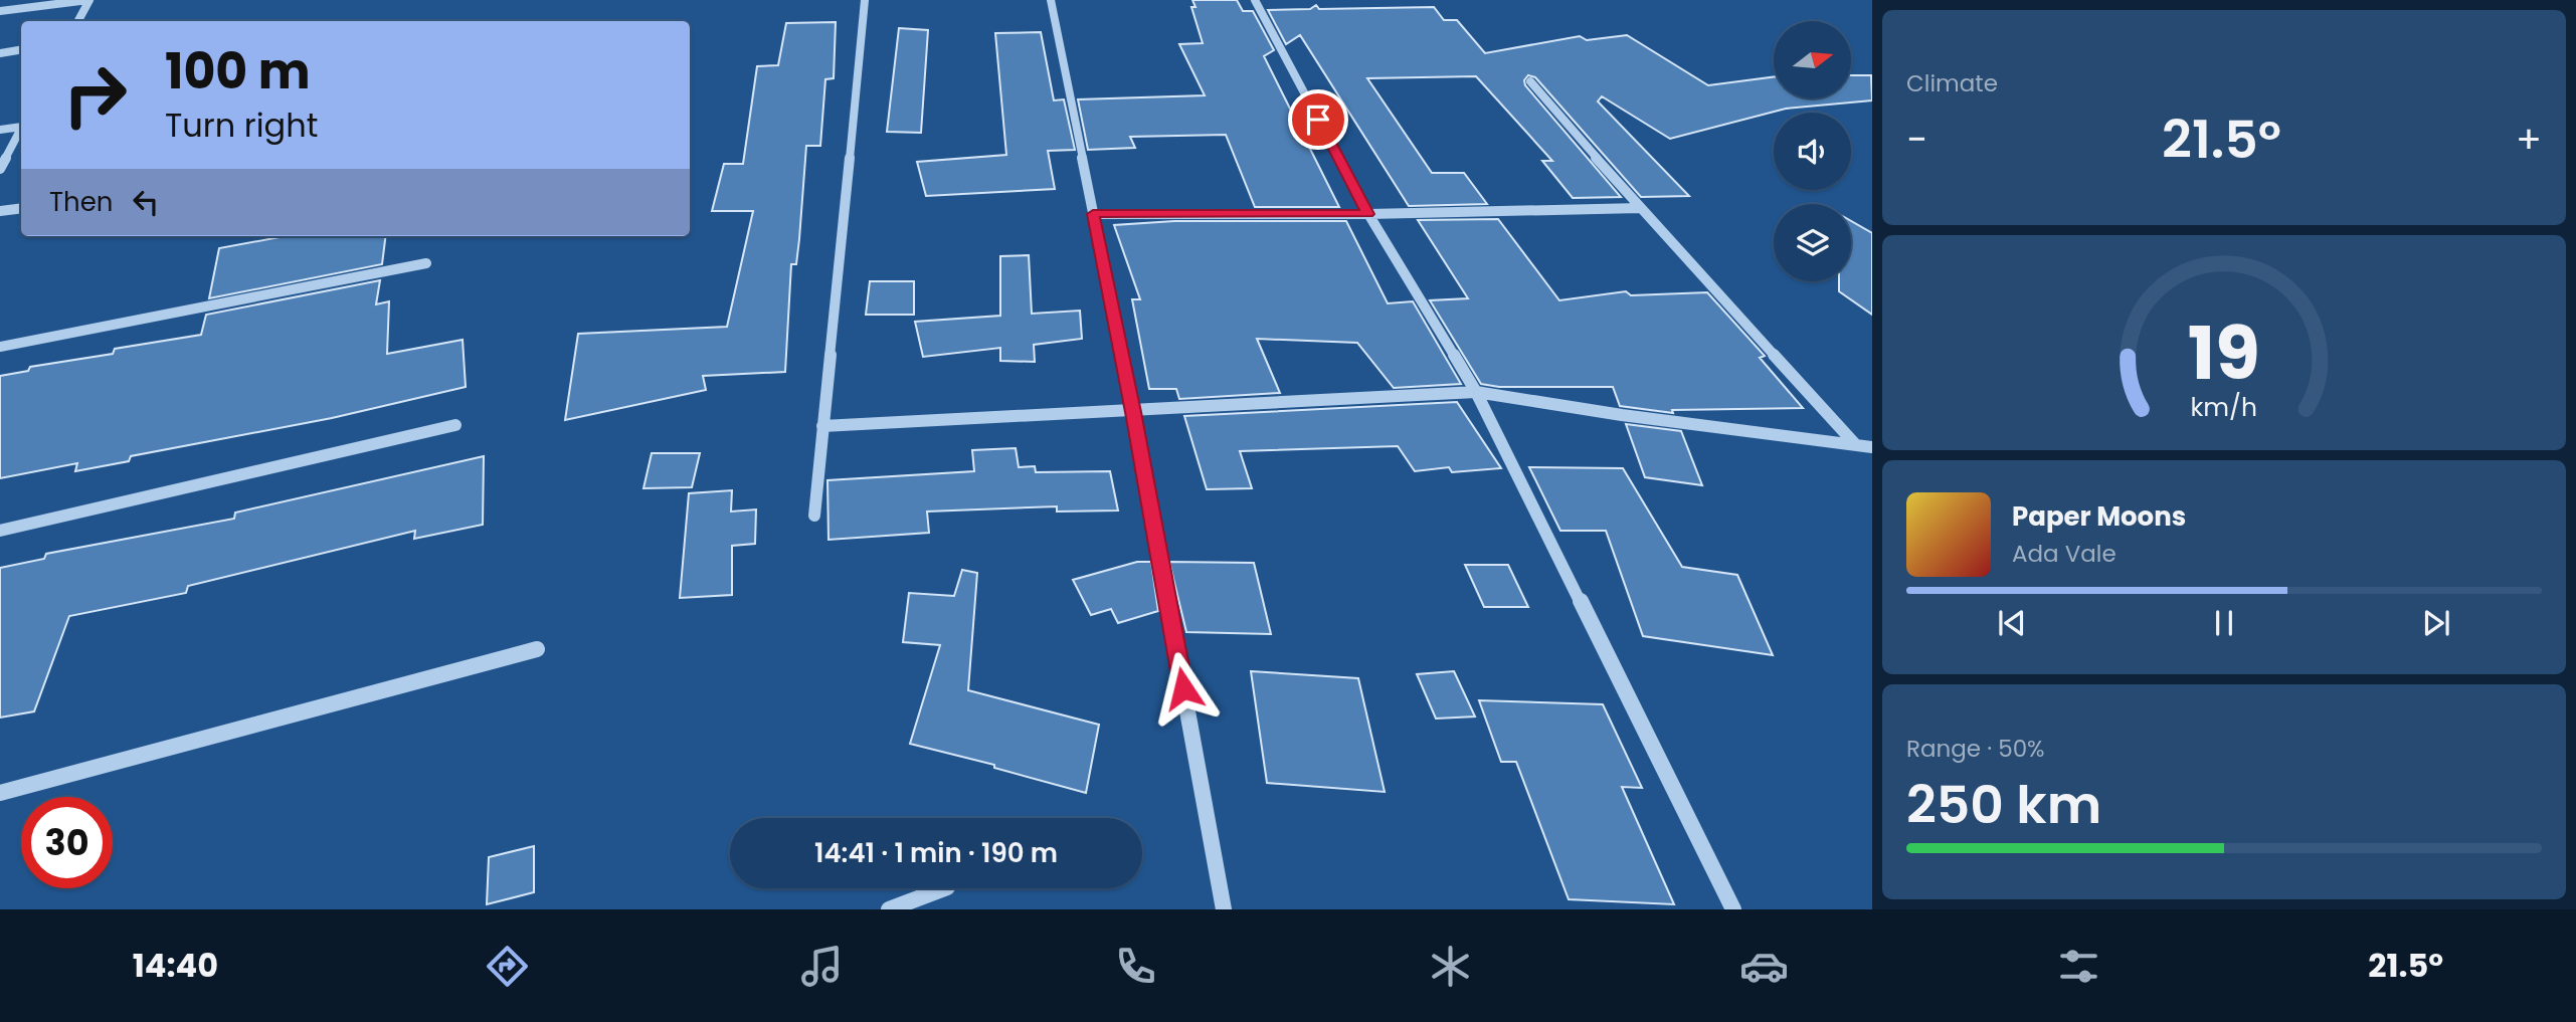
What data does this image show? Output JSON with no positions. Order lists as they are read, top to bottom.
{
  "north": "right",
  "page": {
    "tile": [
      "Climate",
      ["Range · 50%", "250 km"]
    ],
    "turn": ["100 m", "Turn right"],
    "heat": ["−", "21.5°", "+"],
    "then": "Then",
    "song": ["Paper Moons", "Ada Vale"],
    "limit": "30",
    "trip": "14:41 · 1 min · 190 m",
    "tabs": ["14:40", "21.5°"],
    "gauge": ["19", "km/h"]
  }
}
